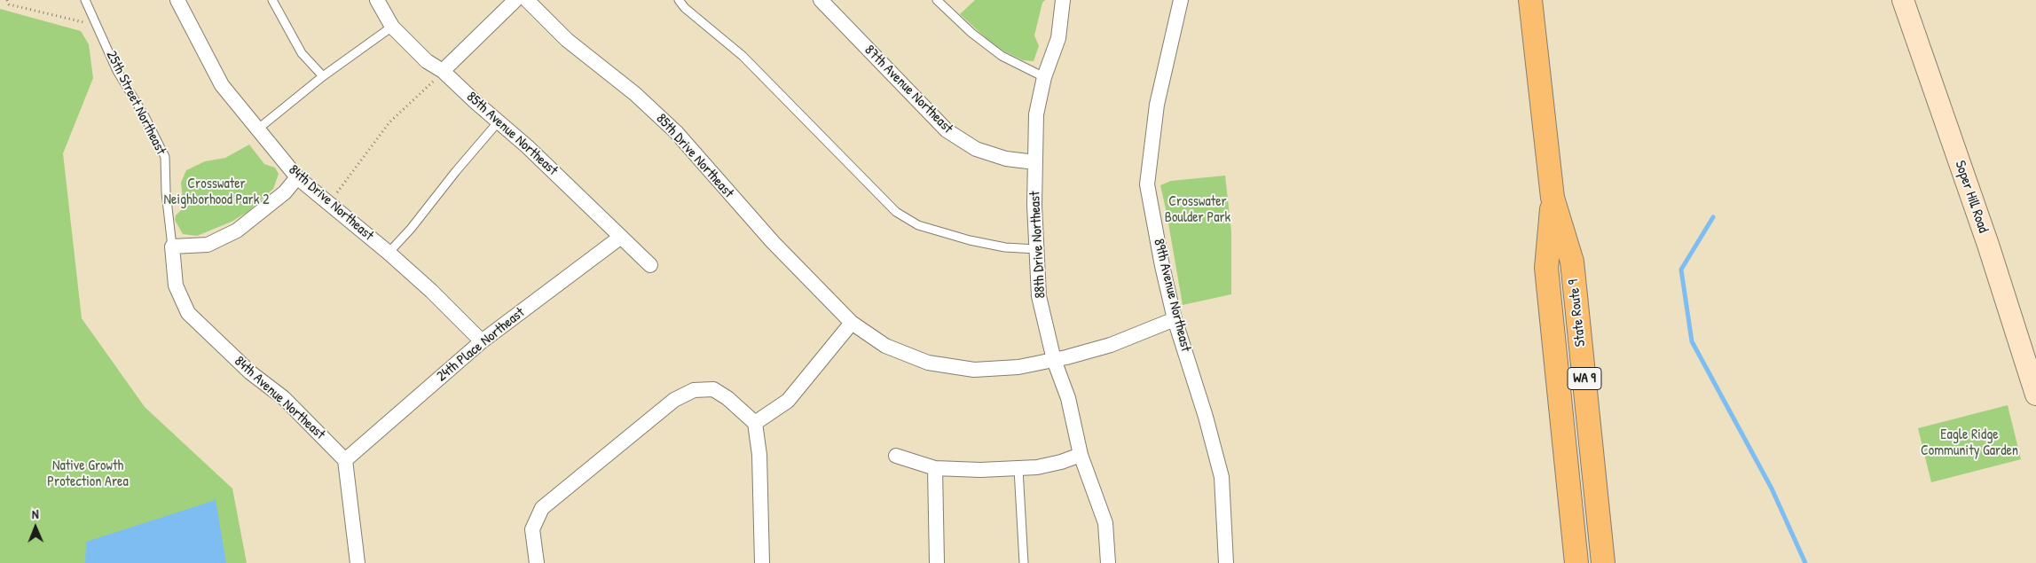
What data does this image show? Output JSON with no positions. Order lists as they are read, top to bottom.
{
  "streets": {
    "main road": ["State Route 9", "WA 9"],
    "street": [
      "87th Avenue Northeast",
      "85th Avenue Northeast",
      "85th Drive Northeast",
      "Soper Hill Road",
      "84th Drive Northeast",
      "88th Drive Northeast",
      "89th Avenue Northeast",
      "24th Place Northeast",
      "84th Avenue Northeast"
    ],
    "lane": ["25th Street Northeast"]
  },
  "crossings": [
    ["87th Avenue Northeast", "88th Drive Northeast"],
    ["25th Street Northeast", "84th Avenue Northeast"],
    ["85th Avenue Northeast", "24th Place Northeast"],
    ["85th Drive Northeast", "88th Drive Northeast"],
    ["84th Drive Northeast", "24th Place Northeast"],
    ["24th Place Northeast", "84th Avenue Northeast"]
  ],
  "parks": [
    "Crosswater Neighborhood Park 2",
    "Crosswater Boulder Park",
    "Eagle Ridge Community Garden",
    "Native Growth Protection Area"
  ],
  "north": "top"
}
